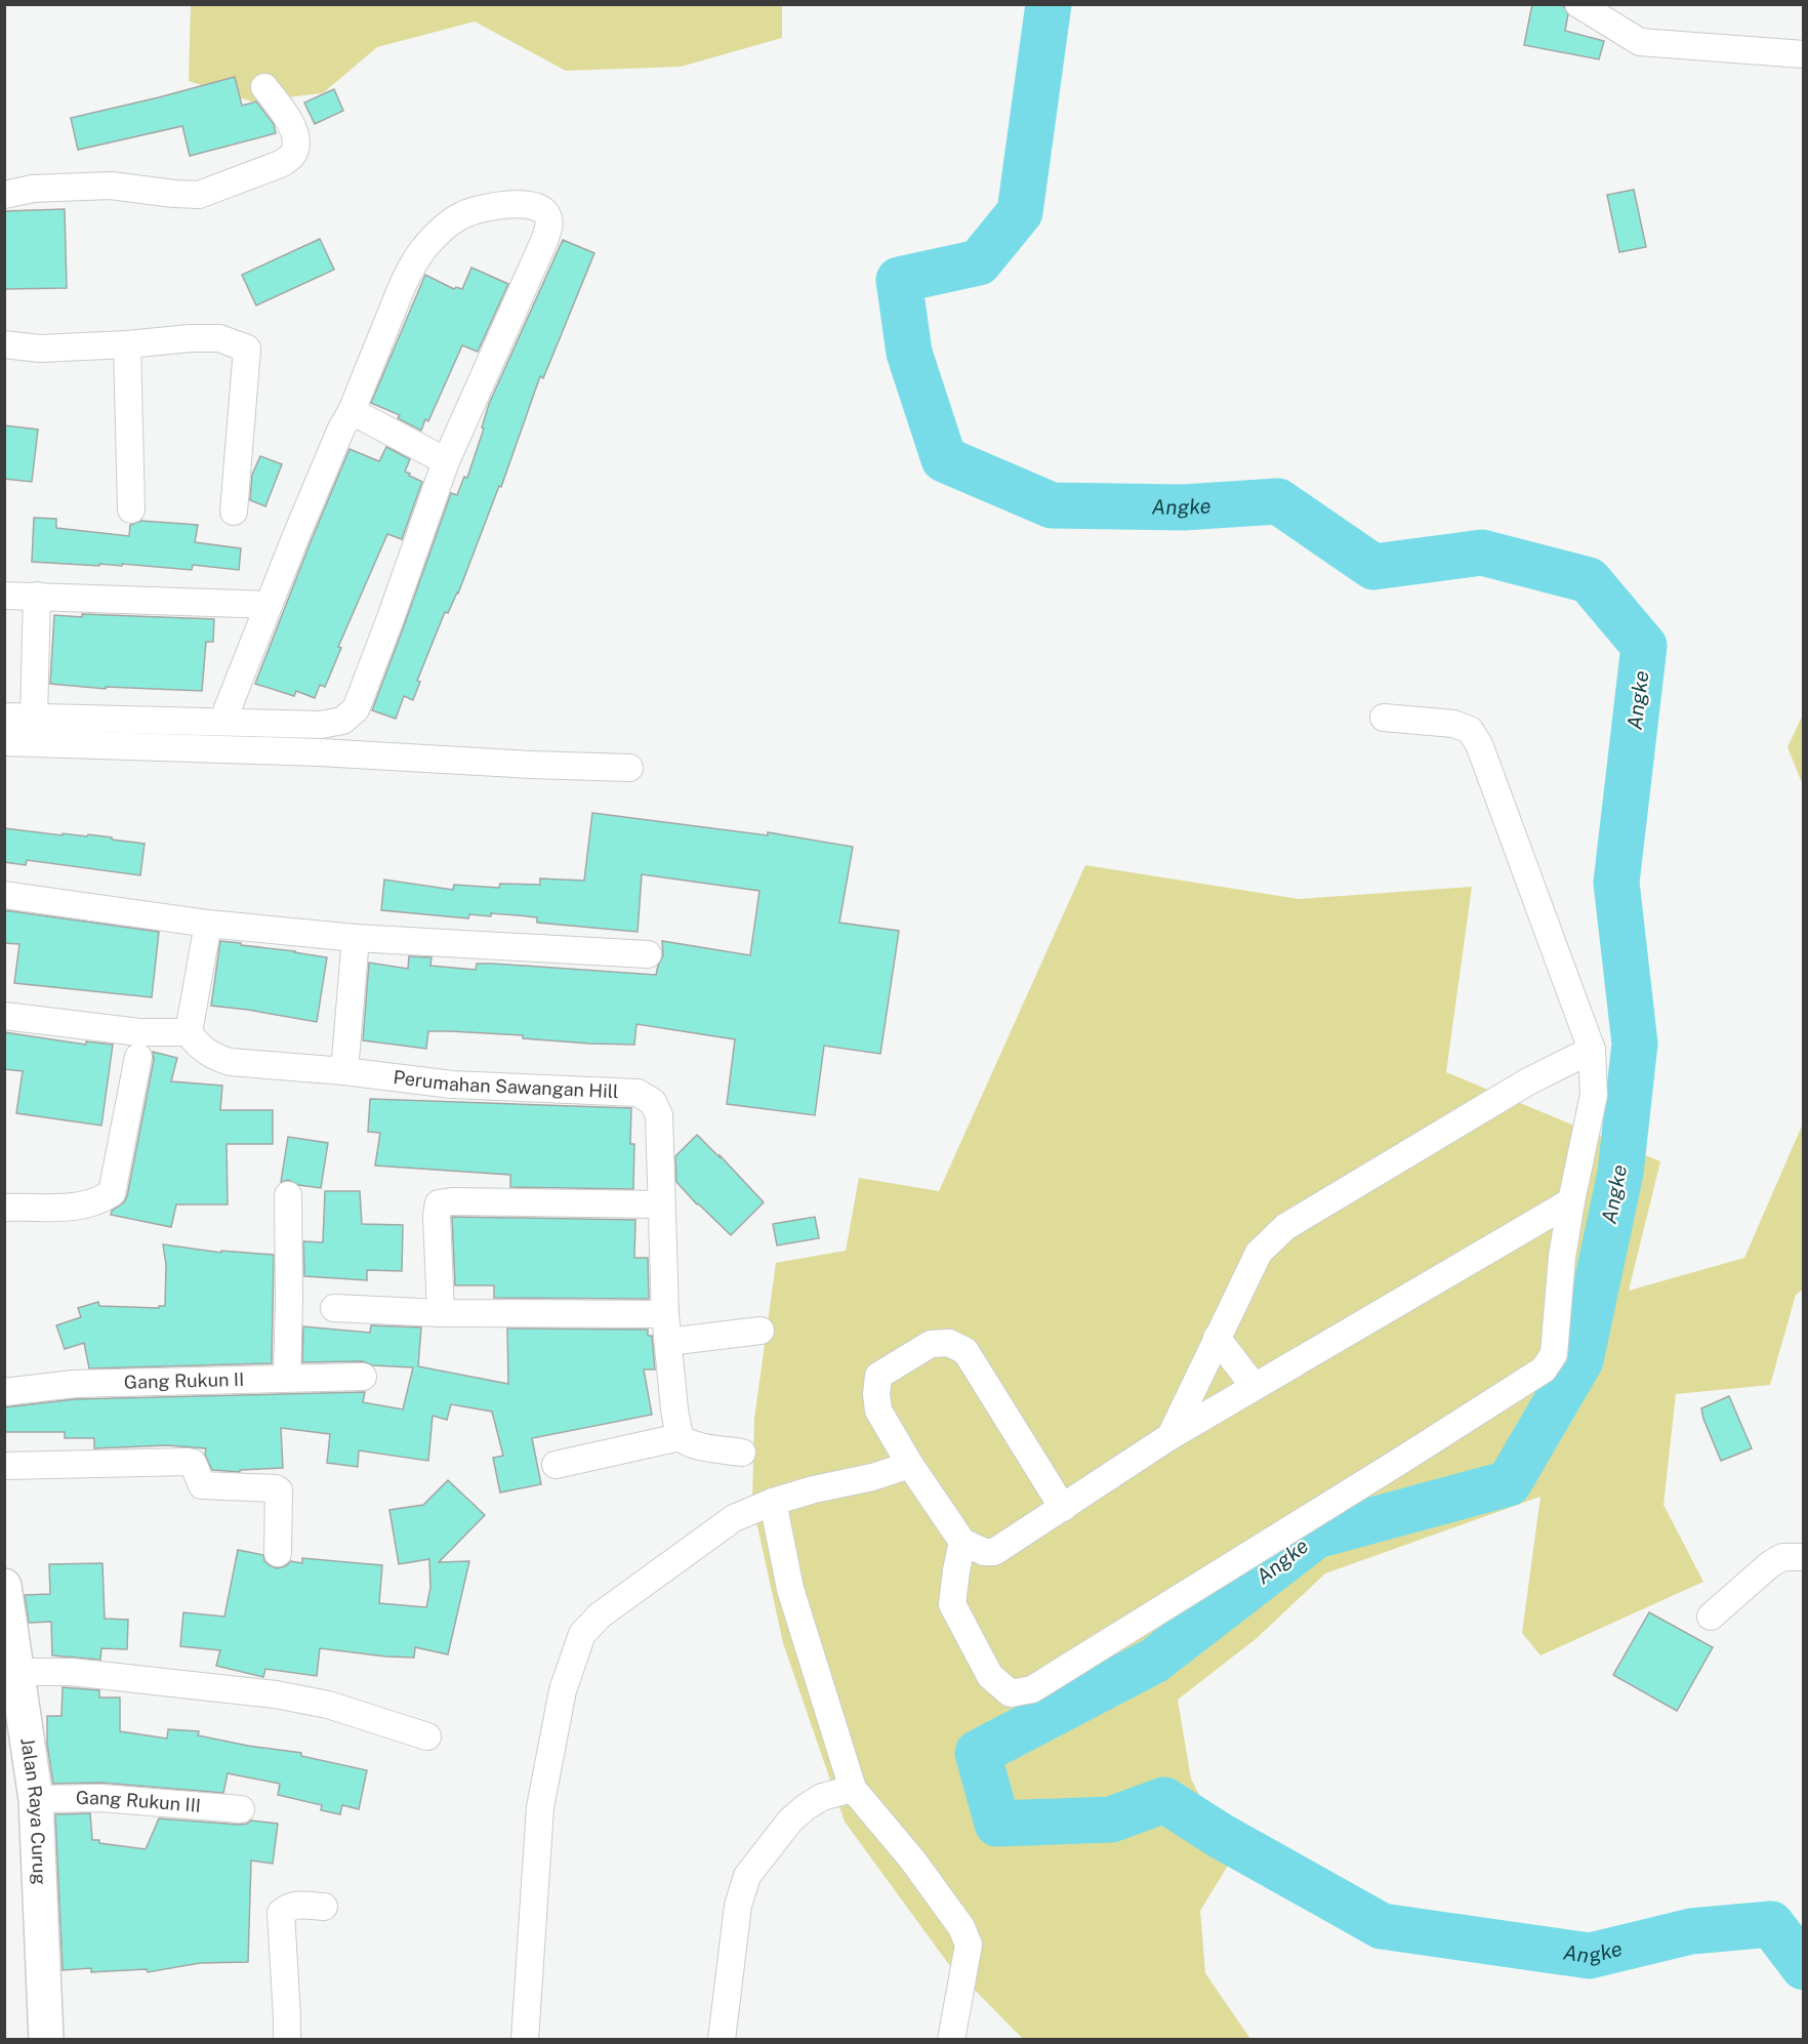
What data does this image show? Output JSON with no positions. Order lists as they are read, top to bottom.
{
  "streets": {
    "main road": ["Jalan Raya Curug"],
    "street": ["Perumahan Sawangan Hill", "Gang Rukun II", "Gang Rukun III"]
  },
  "crossings": [
    ["Gang Rukun III", "Jalan Raya Curug"]
  ],
  "water": ["Angke"]
}
